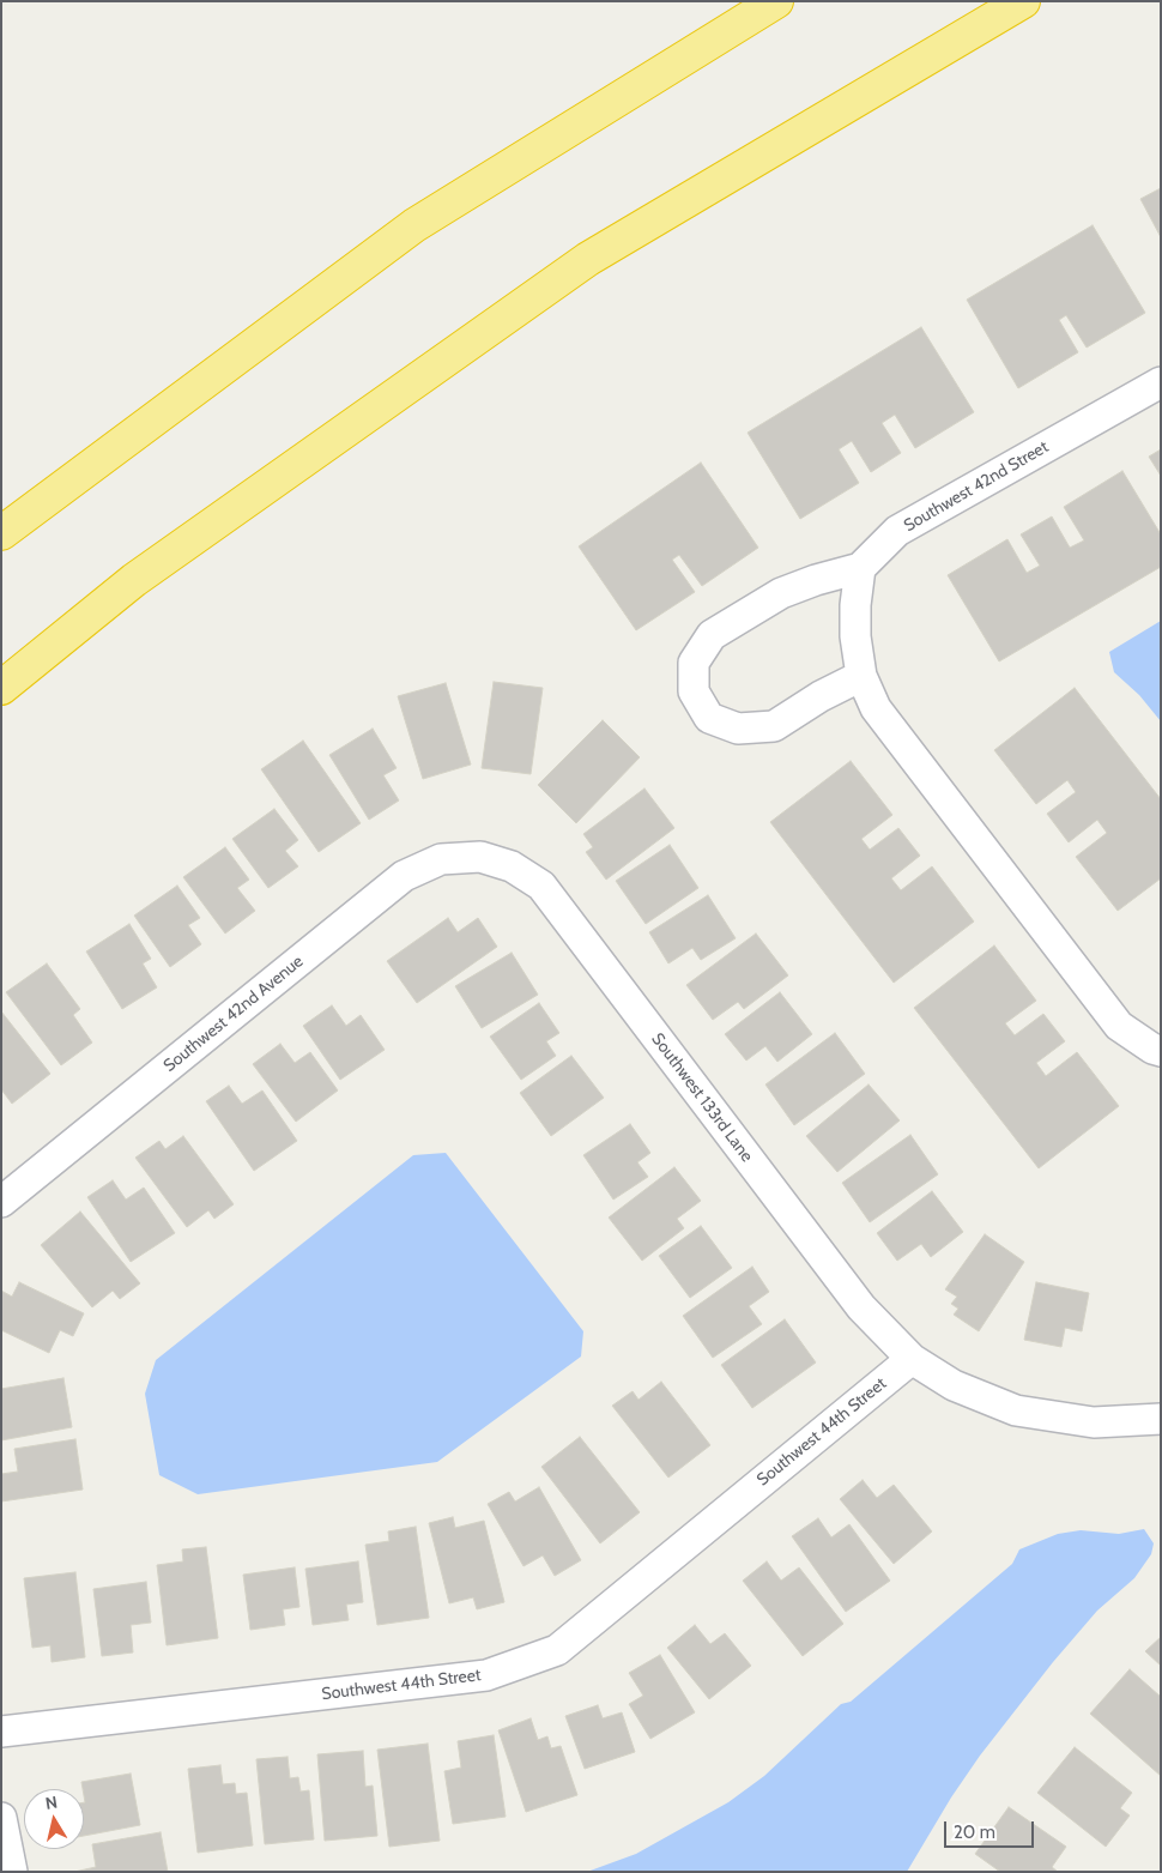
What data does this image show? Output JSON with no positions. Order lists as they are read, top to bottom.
{
  "streets": {
    "street": [
      "Southwest 42nd Street",
      "Southwest 42nd Avenue",
      "Southwest 133rd Lane",
      "Southwest 44th Street"
    ]
  },
  "crossings": [
    ["Southwest 42nd Avenue", "Southwest 133rd Lane"],
    ["Southwest 133rd Lane", "Southwest 44th Street"]
  ],
  "scale_bar": "20 m",
  "north": "top"
}
